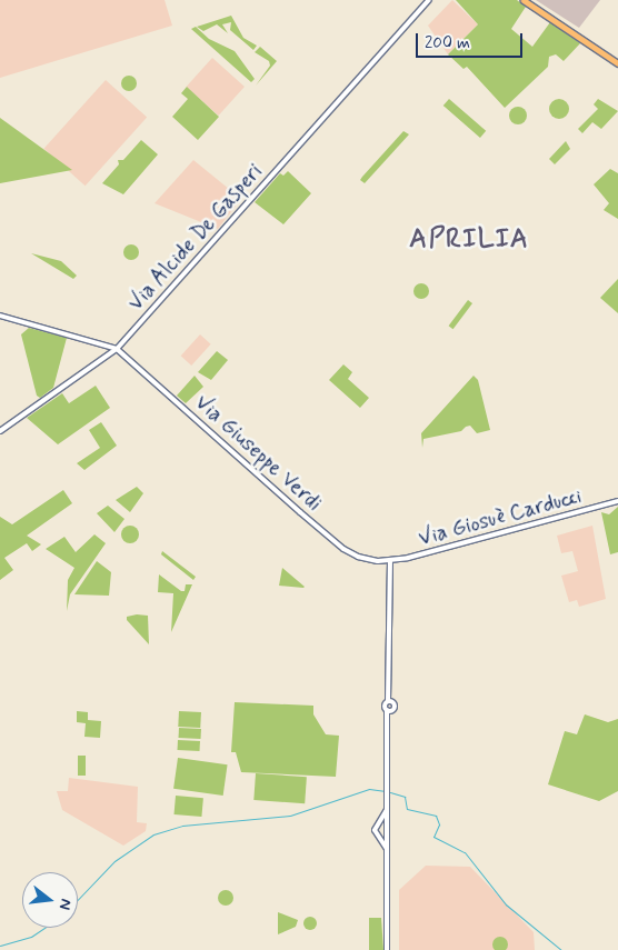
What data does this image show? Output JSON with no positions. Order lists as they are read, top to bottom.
{
  "streets": {
    "street": ["Via Alcide De Gasperi", "Via Giuseppe Verdi", "Via Giosuè Carducci"]
  },
  "crossings": [
    ["Via Alcide De Gasperi", "Via Giuseppe Verdi"],
    ["Via Giuseppe Verdi", "Via Giosuè Carducci"]
  ],
  "districts": ["APRILIA"],
  "scale_bar": "200 m",
  "north": "right"
}
